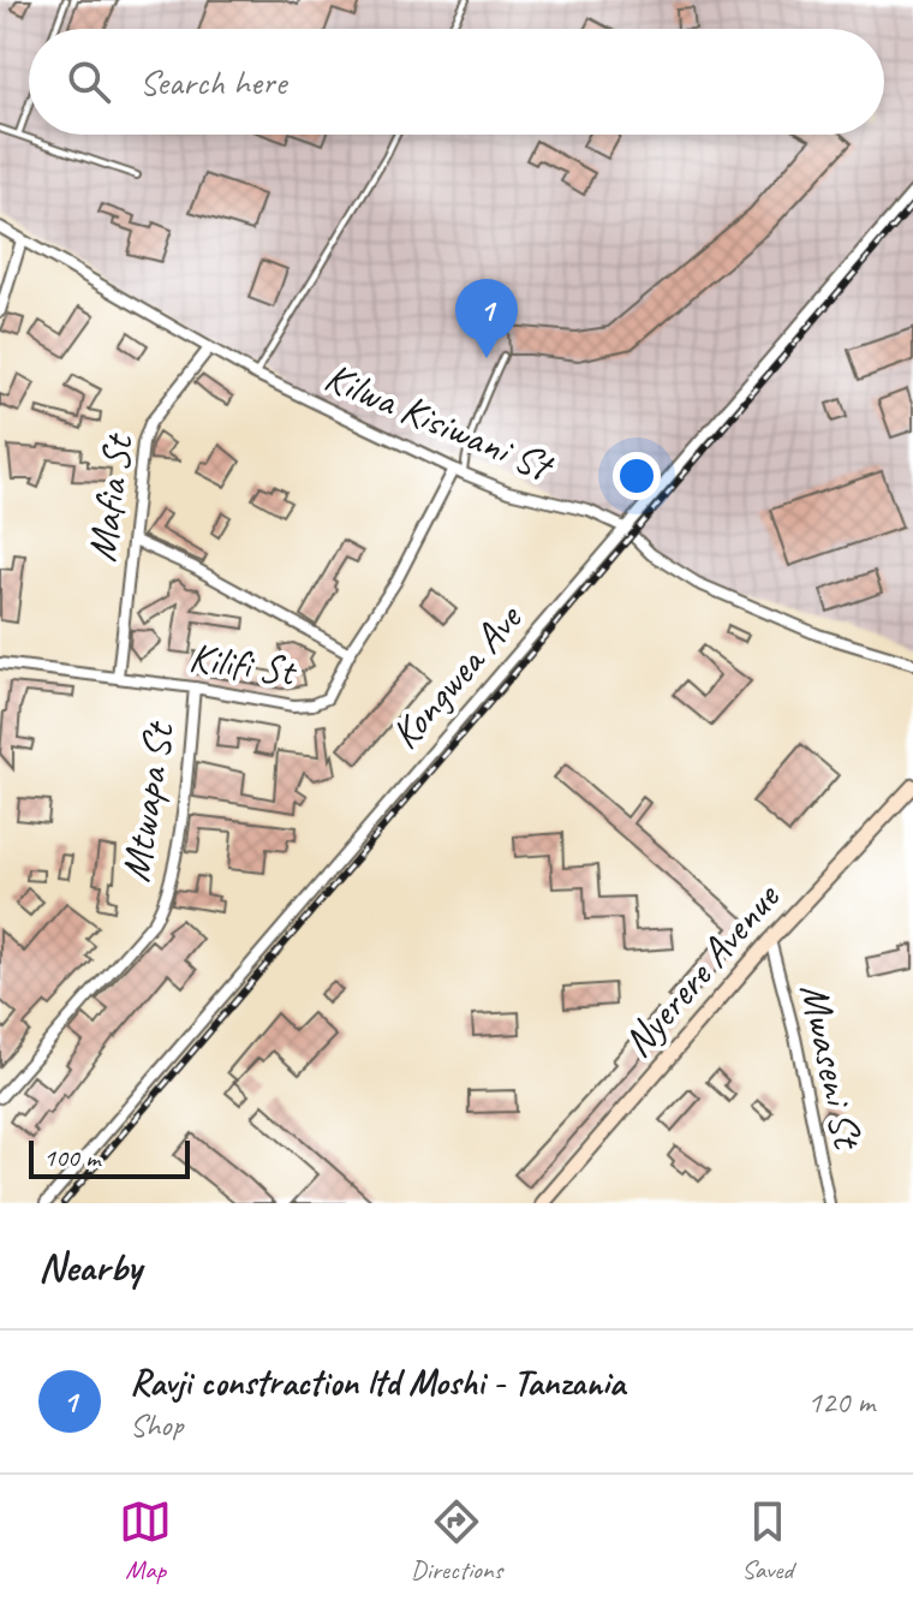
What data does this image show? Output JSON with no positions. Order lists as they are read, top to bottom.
{
  "streets": {
    "street": [
      "Kilwa Kisiwani St",
      "Mafia St",
      "Kilifi St",
      "Kongwea Ave",
      "Mtwapa St",
      "Nyerere Avenue",
      "Mwaseni St"
    ]
  },
  "crossings": [
    ["Kilwa Kisiwani St", "Mafia St"],
    ["Kilwa Kisiwani St", "Kilifi St"],
    ["Kilwa Kisiwani St", "Kongwea Ave"],
    ["Mafia St", "Kilifi St"],
    ["Kilifi St", "Mtwapa St"],
    ["Nyerere Avenue", "Mwaseni St"]
  ],
  "scale_bar": "100 m",
  "page": {
    "search": "Search here",
    "pins": "1",
    "scale": "100 m",
    "heading": "Nearby",
    "list": [
      {
        "mark": "1",
        "name": "Ravji constraction ltd Moshi - Tanzania",
        "note": "Shop",
        "value": "120 m"
      }
    ],
    "nav": ["Map", "Directions", "Saved"]
  }
}
